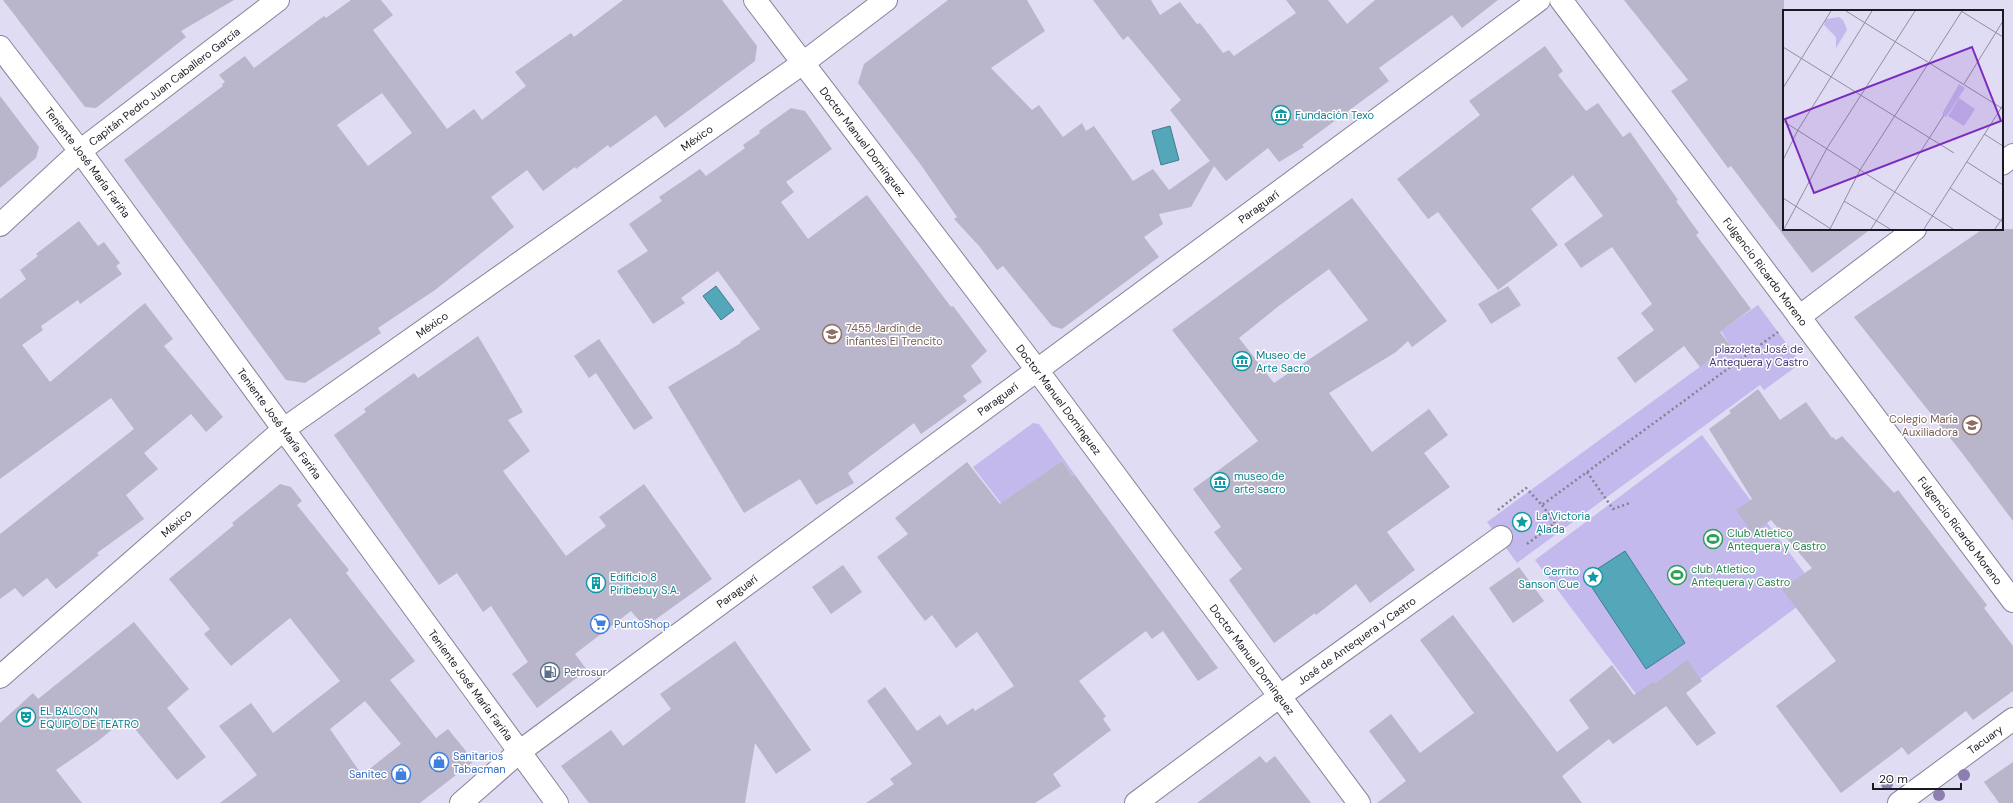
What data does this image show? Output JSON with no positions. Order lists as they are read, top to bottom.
{
  "streets": {
    "street": [
      "Capitán Pedro Juan Caballero García",
      "México",
      "Doctor Manuel Dominguez",
      "Teniente José María Fariña",
      "Paraguarí",
      "Fulgencio Ricardo Moreno",
      "José de Antequera y Castro",
      "Tacuary"
    ]
  },
  "crossings": [
    ["Capitán Pedro Juan Caballero García", "Teniente José María Fariña"],
    ["México", "Doctor Manuel Dominguez"],
    ["México", "Teniente José María Fariña"],
    ["Doctor Manuel Dominguez", "Paraguarí"],
    ["Doctor Manuel Dominguez", "José de Antequera y Castro"],
    ["Teniente José María Fariña", "Paraguarí"]
  ],
  "parks": ["plazoleta José de Antequera y Castro"],
  "places": {
    "museum": ["Fundación Texo", "Museo de Arte Sacro", "museo de arte sacro"],
    "school or university": ["7455 Jardín de infantes El Trencito", "Colegio María Auxiliadora"],
    "place": ["La Victoria Alada", "Cerrito Sanson Cue"],
    "sports": ["Club Atletico Antequera y Castro", "club Atletico Antequera y Castro"],
    "building": ["Edificio 8 Piribebuy S.A."],
    "supermarket": ["PuntoShop"],
    "fuel station": ["Petrosur"],
    "theatre": ["EL BALCON EQUIPO DE TEATRO"],
    "shop": ["Sanitarios Tabacman", "Sanitec"]
  },
  "scale_bar": "20 m"
}
